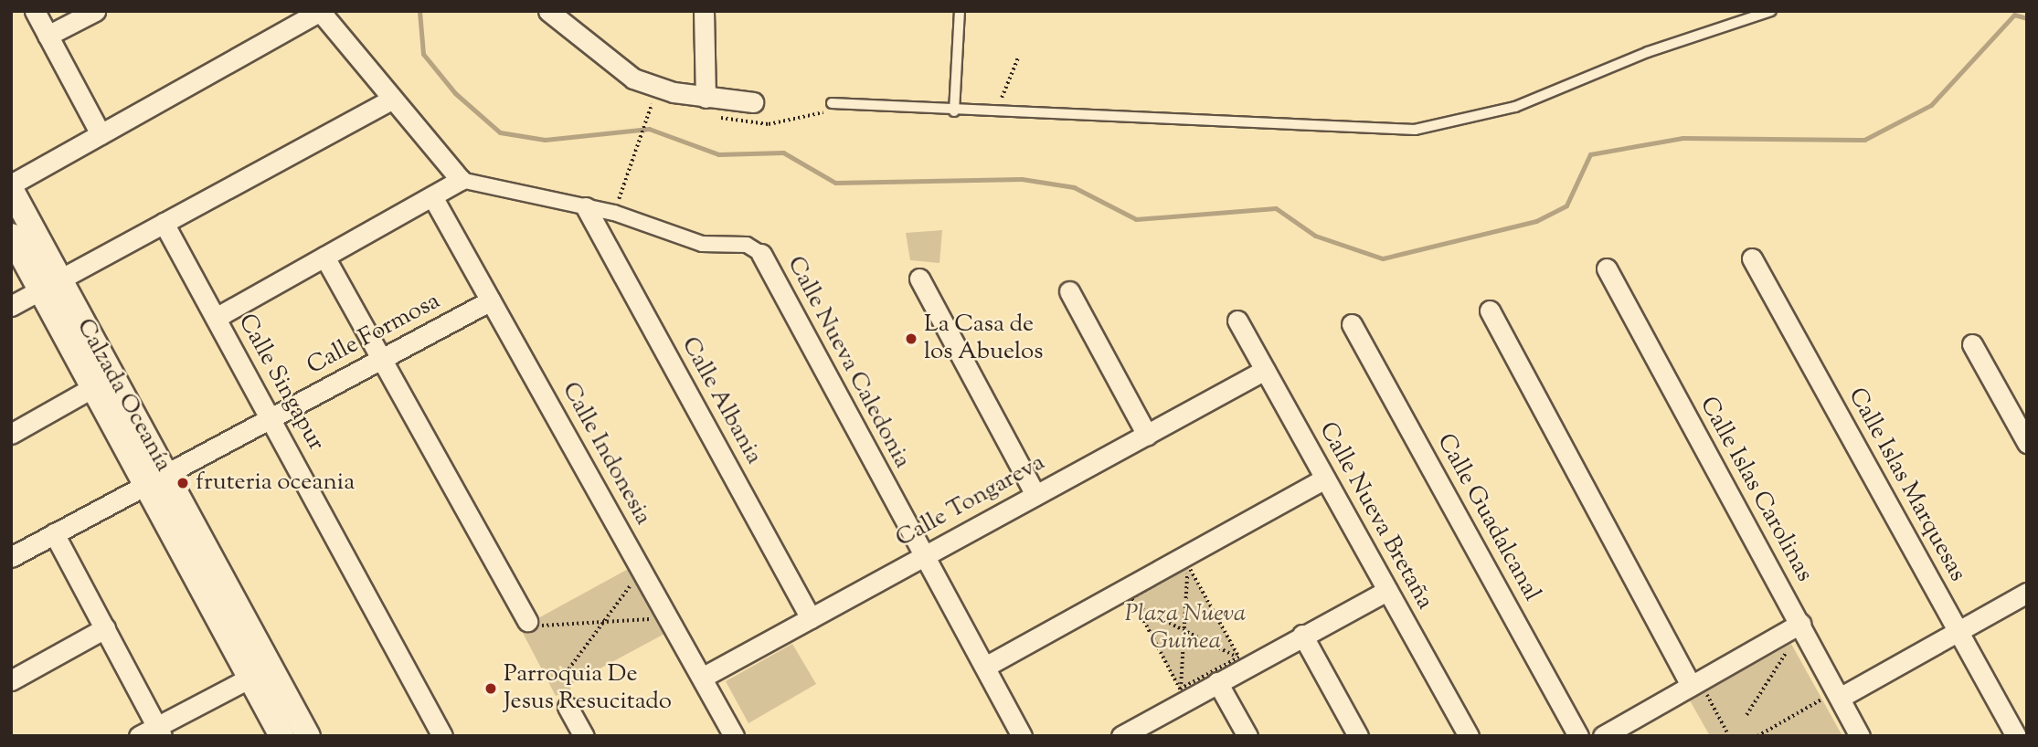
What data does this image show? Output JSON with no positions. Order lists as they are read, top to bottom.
{
  "streets": {
    "street": [
      "Calle Formosa",
      "Calle Nueva Caledonia",
      "Calle Singapur",
      "Calzada Oceanía",
      "Calle Albania",
      "Calle Indonesia",
      "Calle Islas Marquesas",
      "Calle Islas Carolinas",
      "Calle Tongareva",
      "Calle Nueva Bretaña",
      "Calle Guadalcanal"
    ]
  },
  "crossings": [
    ["Calle Formosa", "Calle Singapur"],
    ["Calle Formosa", "Calzada Oceanía"],
    ["Calle Formosa", "Calle Indonesia"],
    ["Calle Nueva Caledonia", "Calle Albania"],
    ["Calle Nueva Caledonia", "Calle Tongareva"],
    ["Calle Albania", "Calle Tongareva"],
    ["Calle Indonesia", "Calle Tongareva"],
    ["Calle Tongareva", "Calle Nueva Bretaña"]
  ],
  "parks": ["Plaza Nueva Guinea"],
  "places": ["La Casa de los Abuelos", "fruteria oceania", "Parroquia De Jesus Resucitado"]
}
